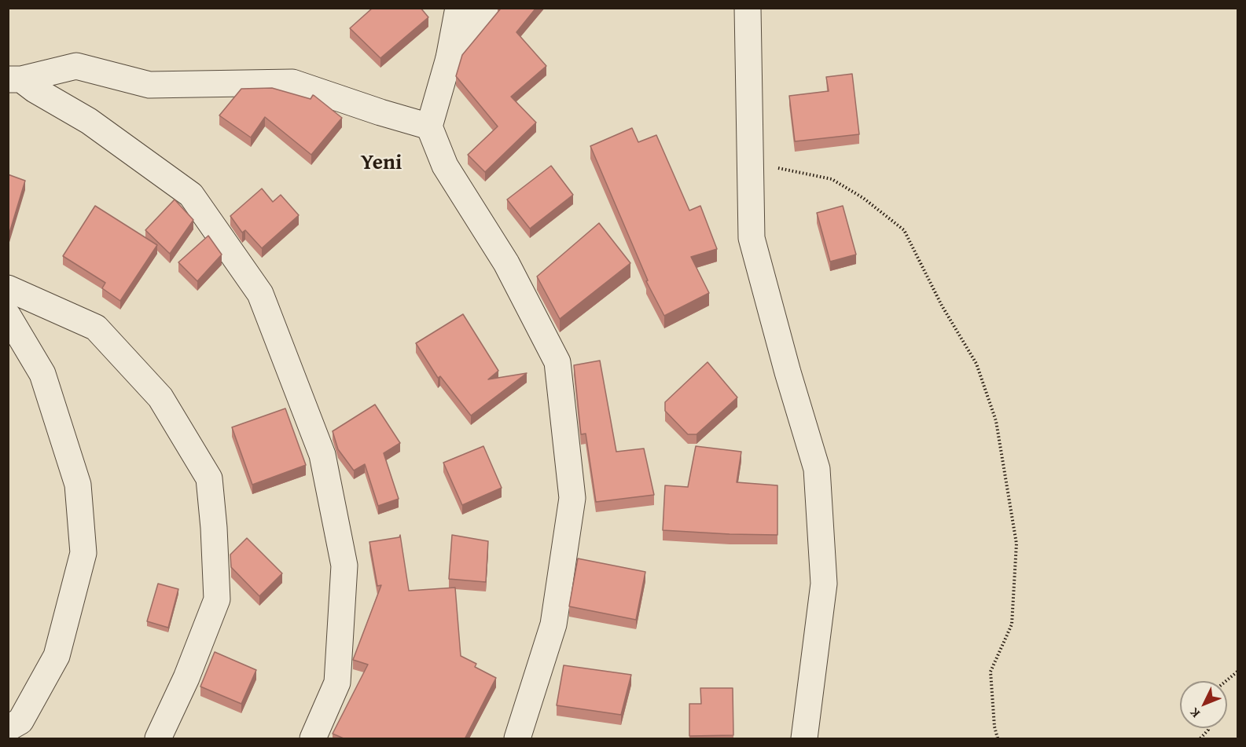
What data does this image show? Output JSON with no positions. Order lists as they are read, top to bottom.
{
  "districts": ["Yeni"],
  "north": "bottom left"
}
